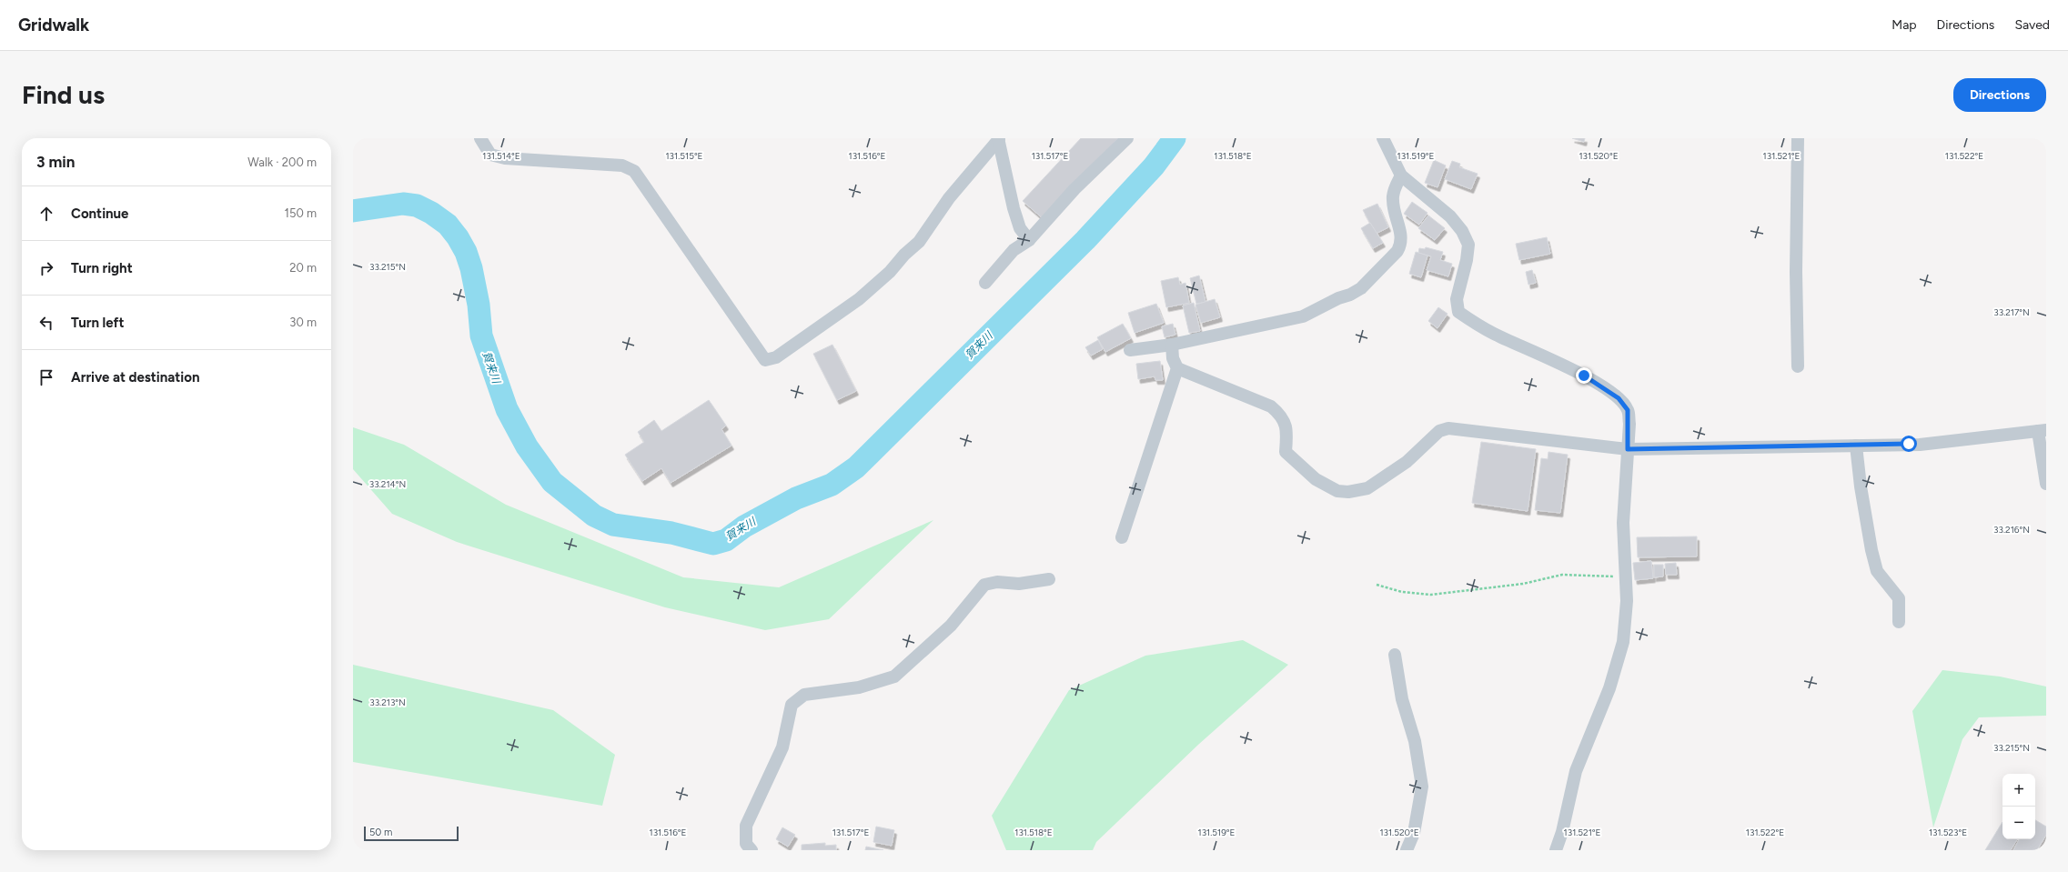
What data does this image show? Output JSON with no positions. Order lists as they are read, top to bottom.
{
  "water": ["賀来川"],
  "scale_bar": "50 m",
  "page": {
    "header": "Gridwalk",
    "nav": ["Map", "Directions", "Saved"],
    "buttons": "Directions",
    "title": "Find us",
    "heading": ["3 min", "Walk · 200 m"],
    "list": [
      ["Continue", "150 m"],
      ["Turn right", "20 m"],
      ["Turn left", "30 m"],
      "Arrive at destination"
    ],
    "map_buttons": ["+", "−"],
    "scale": "50 m"
  },
  "coordinates": [
    "131.514°E",
    "131.515°E",
    "131.516°E",
    "131.517°E",
    "131.518°E",
    "131.519°E",
    "131.520°E",
    "131.521°E",
    "131.522°E",
    "33.215°N",
    "33.217°N",
    "33.214°N",
    "33.216°N",
    "33.213°N",
    "131.523°E"
  ]
}
